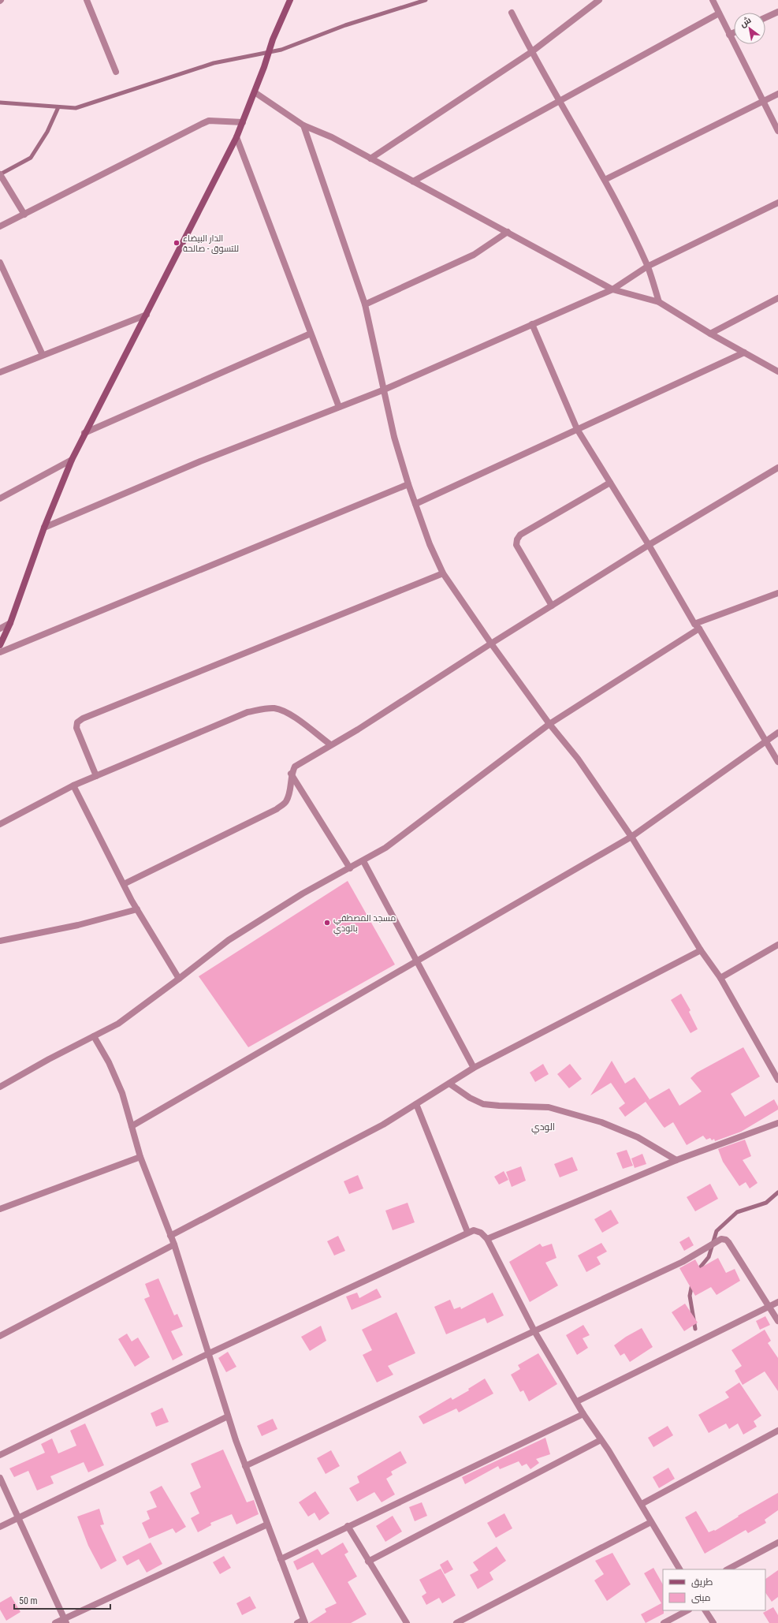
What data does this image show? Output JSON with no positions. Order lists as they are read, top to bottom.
{
  "districts": ["الودي"],
  "places": ["الدار البيضاء للتسوق - صالحة", "مسجد المصطفي بالودي"],
  "legend": ["طريق", "مبنى"],
  "scale_bar": "50 m",
  "north": "top left"
}
